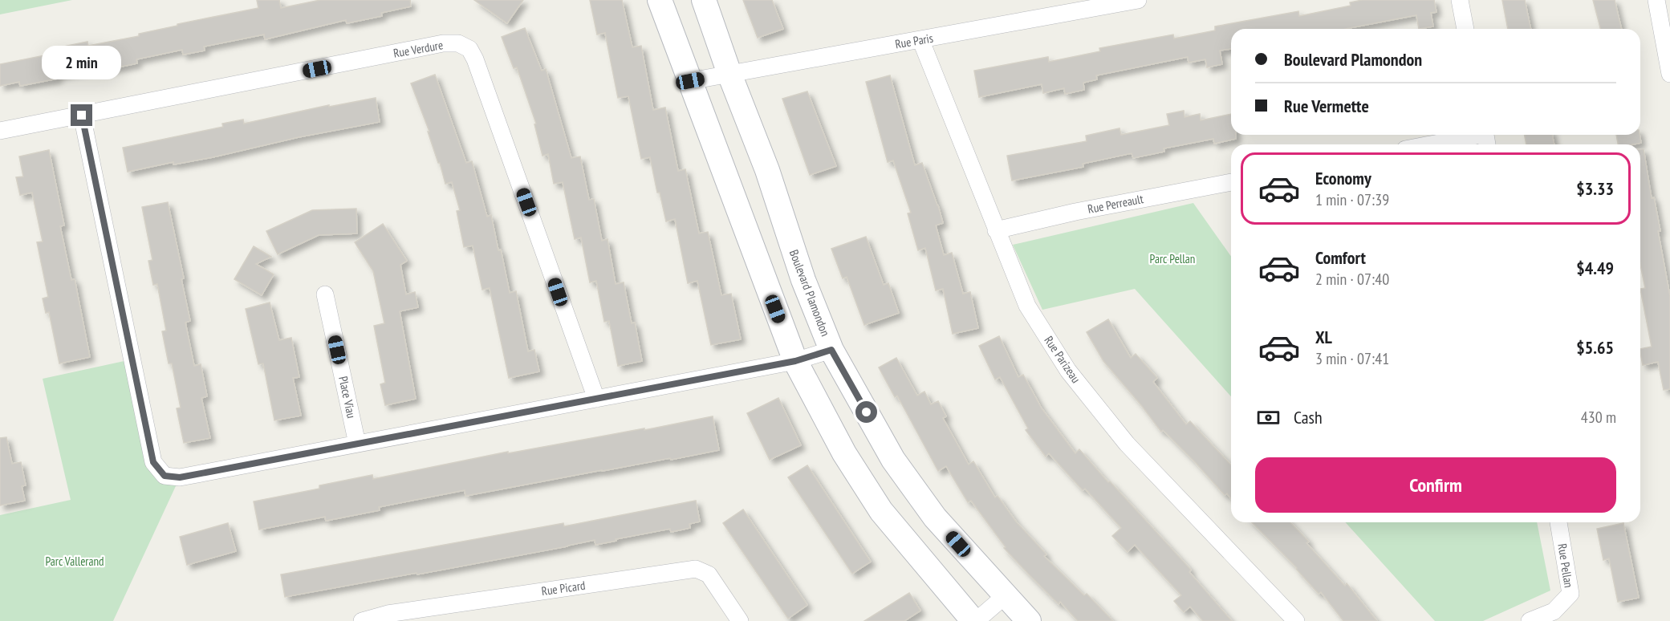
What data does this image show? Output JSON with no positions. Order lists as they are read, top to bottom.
{
  "streets": {
    "street": [
      "Rue Paris",
      "Rue Verdure",
      "Rue Perreault",
      "Boulevard Plamondon",
      "Rue Parizeau",
      "Place Viau",
      "Rue Pellan",
      "Rue Picard"
    ]
  },
  "crossings": [
    ["Rue Paris", "Boulevard Plamondon"],
    ["Rue Paris", "Rue Parizeau"],
    ["Rue Perreault", "Rue Parizeau"]
  ],
  "parks": ["Parc Pellan", "Parc Vallerand"],
  "page": {
    "banner": ["Boulevard Plamondon", "Rue Vermette"],
    "bubble": "2 min",
    "list": [
      {
        "name": "Economy",
        "note": "1 min · 07:39",
        "value": "$3.33"
      },
      {
        "name": "Comfort",
        "note": "2 min · 07:40",
        "value": "$4.49"
      },
      {
        "name": "XL",
        "note": "3 min · 07:41",
        "value": "$5.65"
      }
    ],
    "pay": ["Cash", "430 m"],
    "buttons": "Confirm"
  }
}
